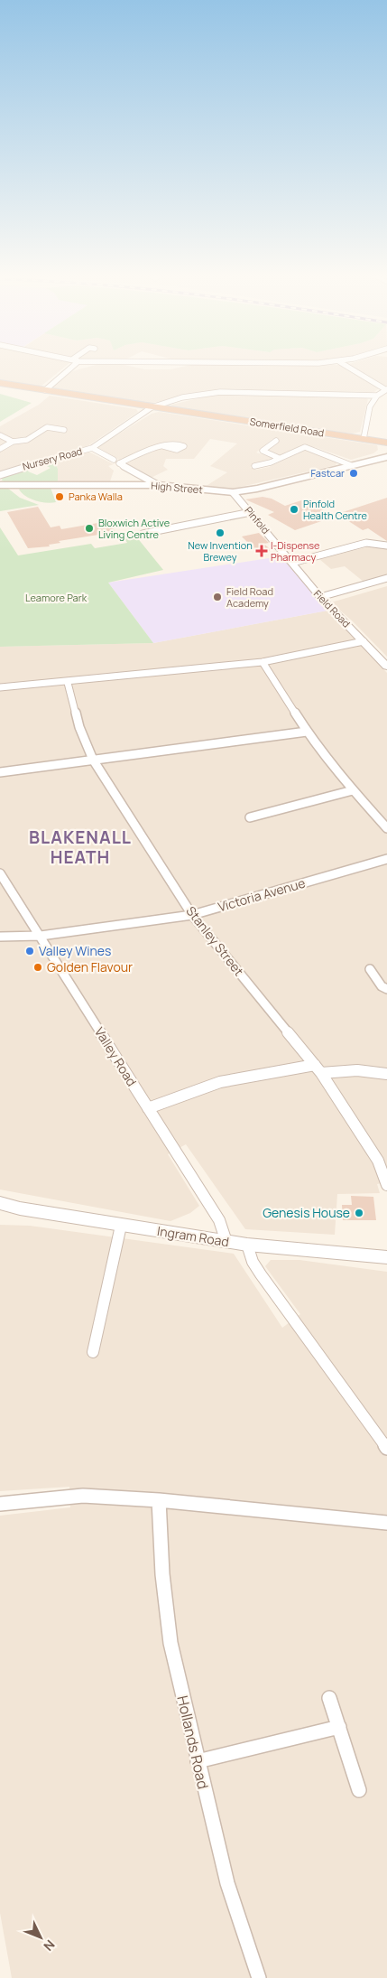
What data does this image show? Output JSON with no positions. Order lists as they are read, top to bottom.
{
  "streets": {
    "highway": ["Somerfield Road"],
    "main road": ["High Street"],
    "street": [
      "Nursery Road",
      "Pinfold",
      "Field Road",
      "Victoria Avenue",
      "Stanley Street",
      "Valley Road",
      "Ingram Road",
      "Hollands Road"
    ]
  },
  "crossings": [
    ["Somerfield Road", "Nursery Road"],
    ["High Street", "Pinfold"],
    ["Pinfold", "Field Road"],
    ["Victoria Avenue", "Stanley Street"],
    ["Victoria Avenue", "Valley Road"],
    ["Valley Road", "Ingram Road"]
  ],
  "districts": ["BLAKENALL HEATH"],
  "parks": ["Leamore Park"],
  "places": {
    "other": [
      "Fastcar",
      "Panka Walla",
      "Pinfold Health Centre",
      "Bloxwich Active Living Centre",
      "New Invention Brewey",
      "Field Road Academy",
      "Valley Wines",
      "Golden Flavour",
      "Genesis House"
    ],
    "health": ["I-Dispense Pharmacy"]
  },
  "north": "bottom right"
}
